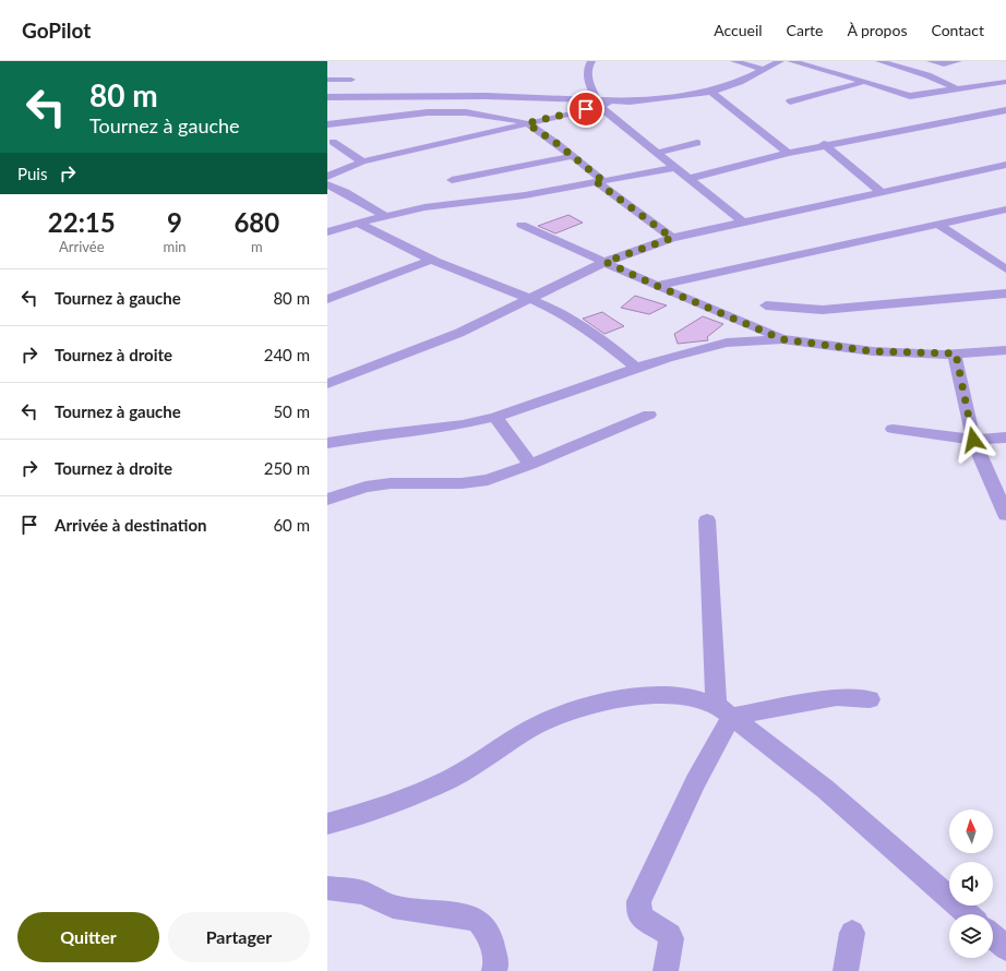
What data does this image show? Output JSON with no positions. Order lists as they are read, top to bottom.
{
  "north": "top",
  "page": {
    "header": "GoPilot",
    "nav": [
      "Accueil",
      "Carte",
      "À propos",
      "Contact"
    ],
    "turn": ["80 m", "Tournez à gauche"],
    "then": "Puis",
    "eta": [
      "22:15",
      "Arrivée",
      "9",
      "min",
      "680",
      "m"
    ],
    "list": [
      {
        "name": "Tournez à gauche",
        "value": "80 m"
      },
      {
        "name": "Tournez à droite",
        "value": "240 m"
      },
      {
        "name": "Tournez à gauche",
        "value": "50 m"
      },
      {
        "name": "Tournez à droite",
        "value": "250 m"
      },
      {
        "name": "Arrivée à destination",
        "value": "60 m"
      }
    ],
    "buttons": ["Quitter", "Partager"]
  }
}
